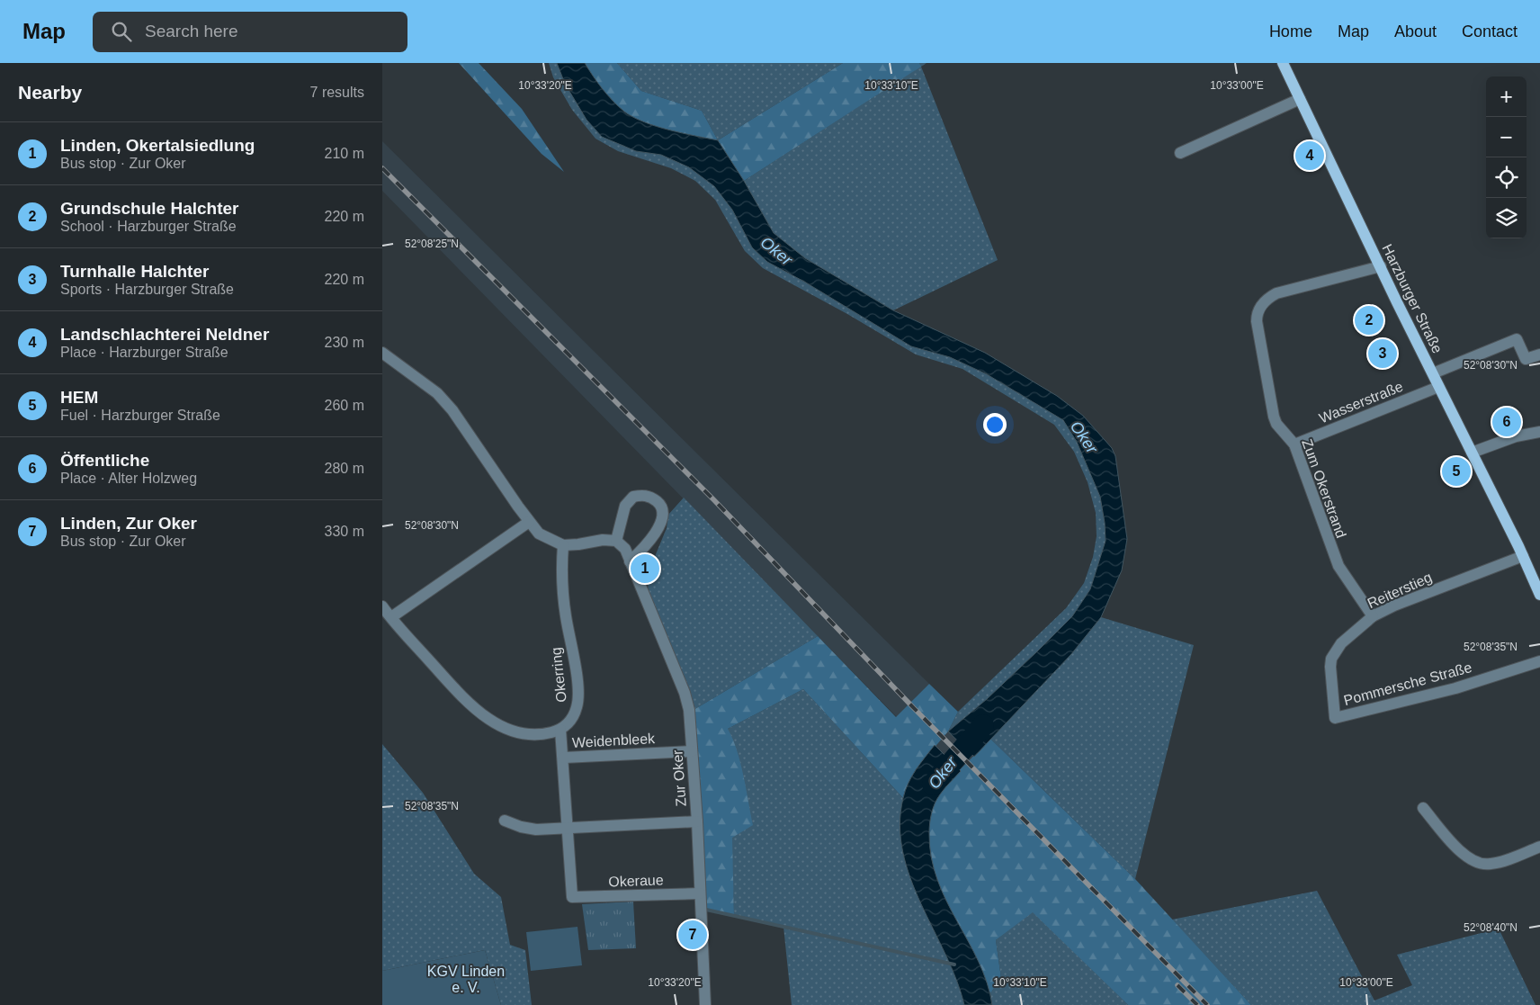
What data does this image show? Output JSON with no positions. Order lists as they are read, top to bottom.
{
  "streets": {
    "main road": ["Harzburger Straße"],
    "street": [
      "Wasserstraße",
      "Zum Okerstrand",
      "Reiterstieg",
      "Okerring",
      "Pommersche Straße",
      "Weidenbleek",
      "Zur Oker",
      "Okeraue"
    ]
  },
  "crossings": [
    ["Harzburger Straße", "Wasserstraße"],
    ["Harzburger Straße", "Zum Okerstrand"],
    ["Harzburger Straße", "Reiterstieg"],
    ["Wasserstraße", "Zum Okerstrand"],
    ["Zum Okerstrand", "Reiterstieg"],
    ["Reiterstieg", "Pommersche Straße"],
    ["Weidenbleek", "Zur Oker"],
    ["Zur Oker", "Okeraue"]
  ],
  "water": ["Oker"],
  "parks": ["KGV Linden e. V."],
  "page": {
    "header": "Map",
    "search": "Search here",
    "nav": [
      "Home",
      "Map",
      "About",
      "Contact"
    ],
    "heading": ["Nearby", "7 results"],
    "map_buttons": ["+", "−"],
    "list": [
      {
        "mark": "1",
        "name": "Linden, Okertalsiedlung",
        "note": "Bus stop · Zur Oker",
        "value": "210 m"
      },
      {
        "mark": "2",
        "name": "Grundschule Halchter",
        "note": "School · Harzburger Straße",
        "value": "220 m"
      },
      {
        "mark": "3",
        "name": "Turnhalle Halchter",
        "note": "Sports · Harzburger Straße",
        "value": "220 m"
      },
      {
        "mark": "4",
        "name": "Landschlachterei Neldner",
        "note": "Place · Harzburger Straße",
        "value": "230 m"
      },
      {
        "mark": "5",
        "name": "HEM",
        "note": "Fuel · Harzburger Straße",
        "value": "260 m"
      },
      {
        "mark": "6",
        "name": "Öffentliche",
        "note": "Place · Alter Holzweg",
        "value": "280 m"
      },
      {
        "mark": "7",
        "name": "Linden, Zur Oker",
        "note": "Bus stop · Zur Oker",
        "value": "330 m"
      }
    ],
    "pins": [
      "4",
      "2",
      "3",
      "6",
      "5",
      "1",
      "7"
    ]
  },
  "coordinates": [
    "10°33'20\"E",
    "10°33'10\"E",
    "10°33'00\"E",
    "52°08'25\"N",
    "52°08'30\"N",
    "52°08'35\"N",
    "52°08'40\"N"
  ]
}
